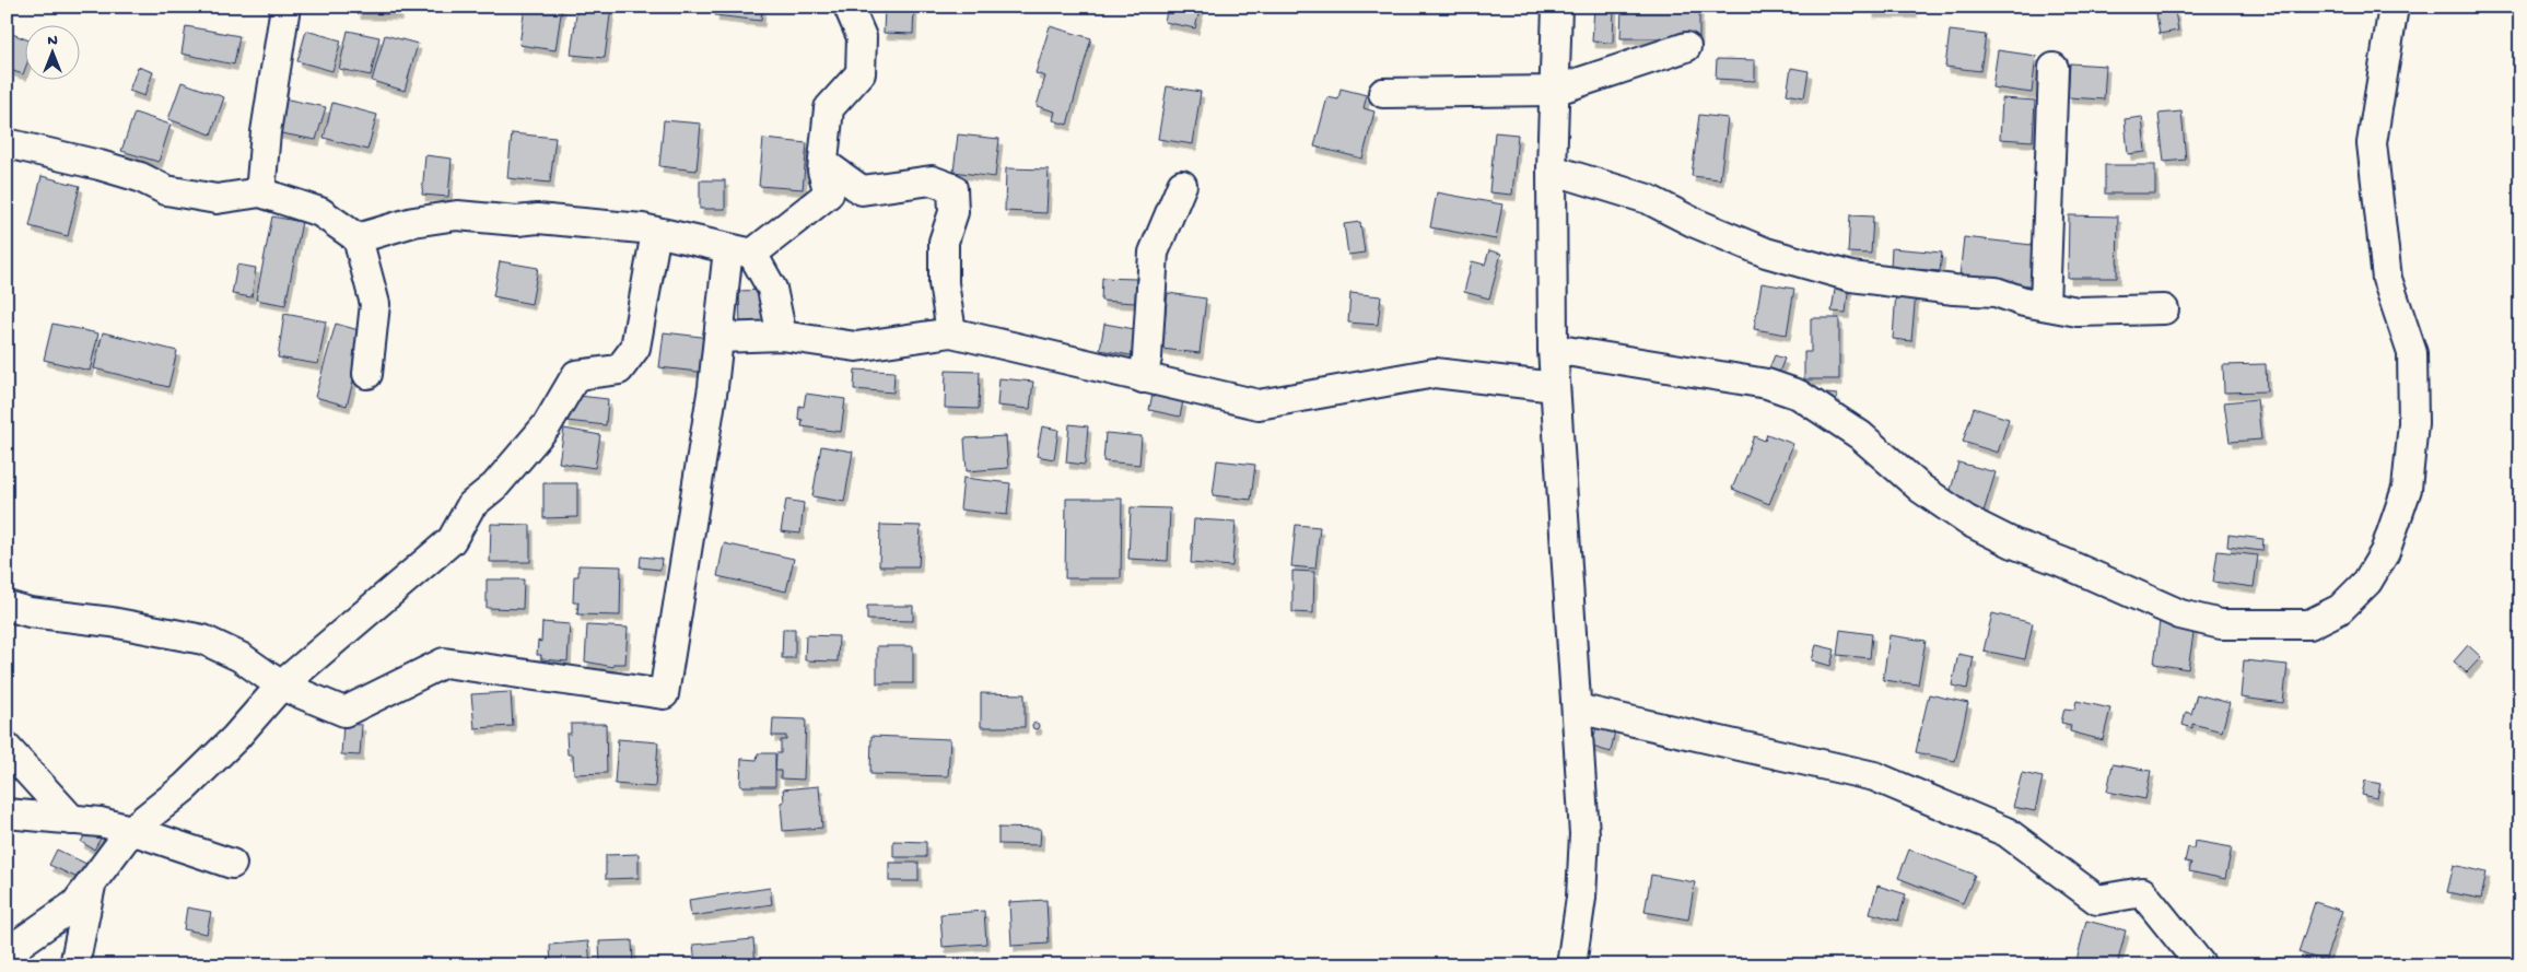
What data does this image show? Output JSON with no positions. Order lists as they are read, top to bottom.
{
  "north": "top"
}
